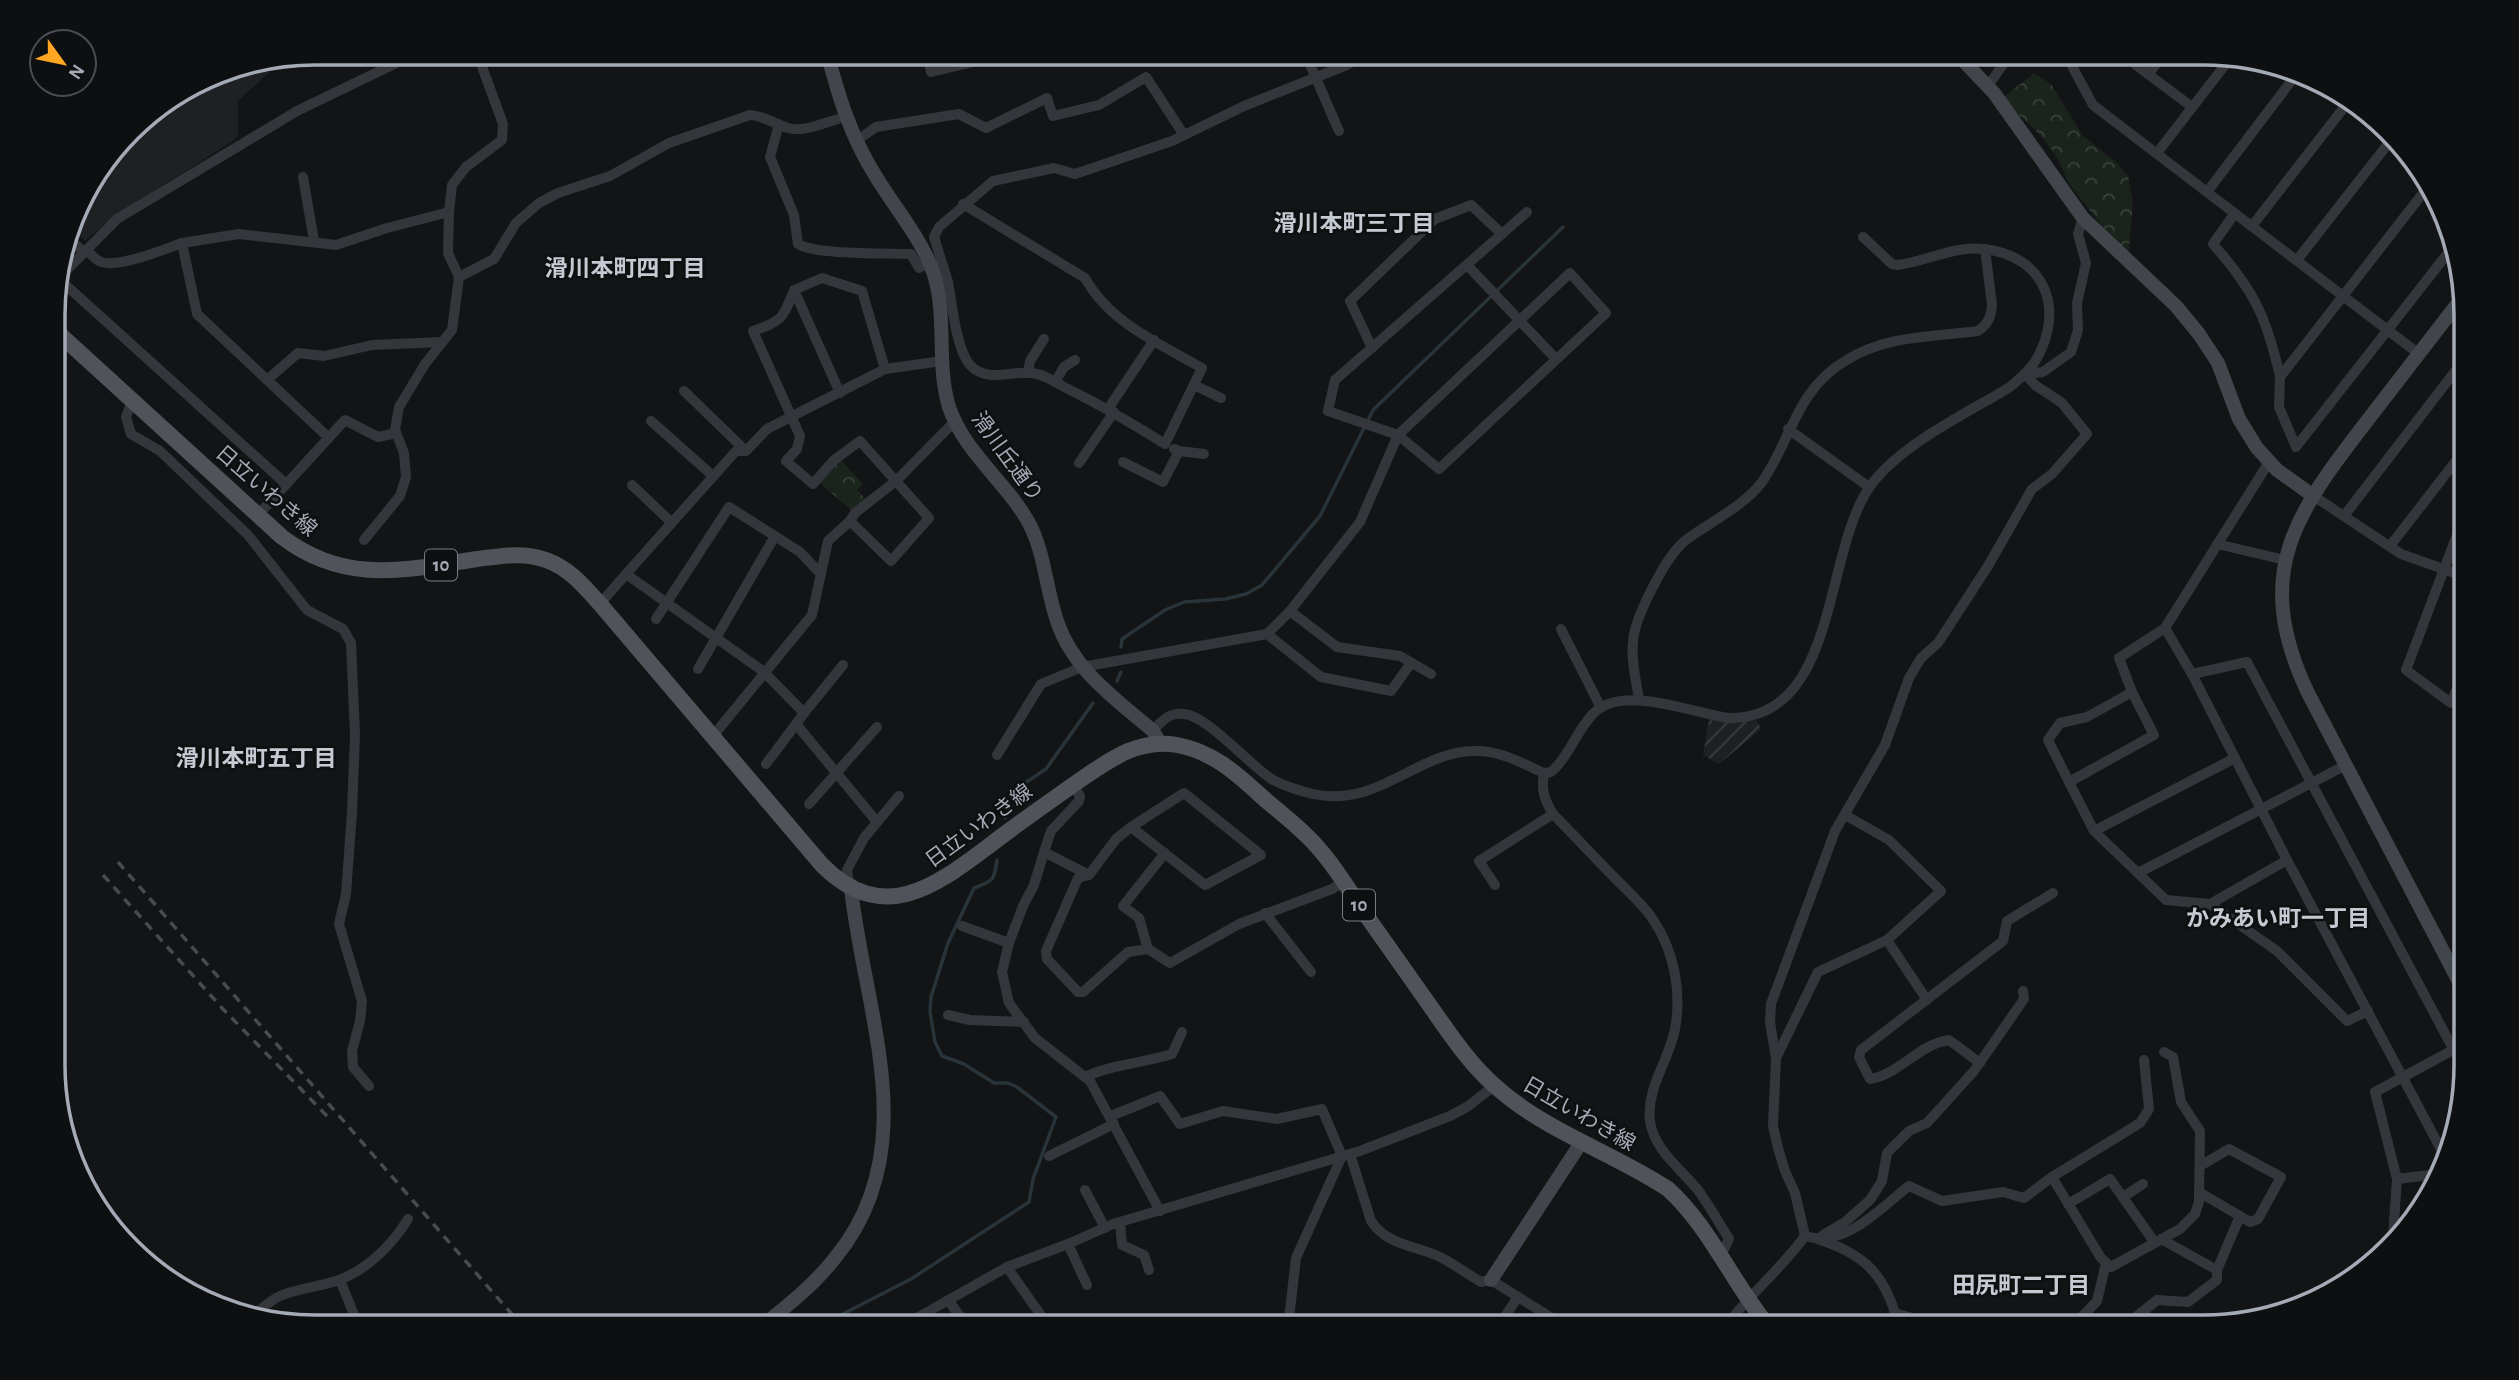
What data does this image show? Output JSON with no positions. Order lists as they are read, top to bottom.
{
  "streets": {
    "main road": ["日立いわき線", "10"],
    "street": ["滑川丘通り"]
  },
  "crossings": [
    ["滑川丘通り", "日立いわき線"]
  ],
  "districts": [
    "滑川本町三丁目",
    "滑川本町四丁目",
    "滑川本町五丁目",
    "かみあい町一丁目",
    "田尻町二丁目"
  ],
  "north": "bottom right"
}
